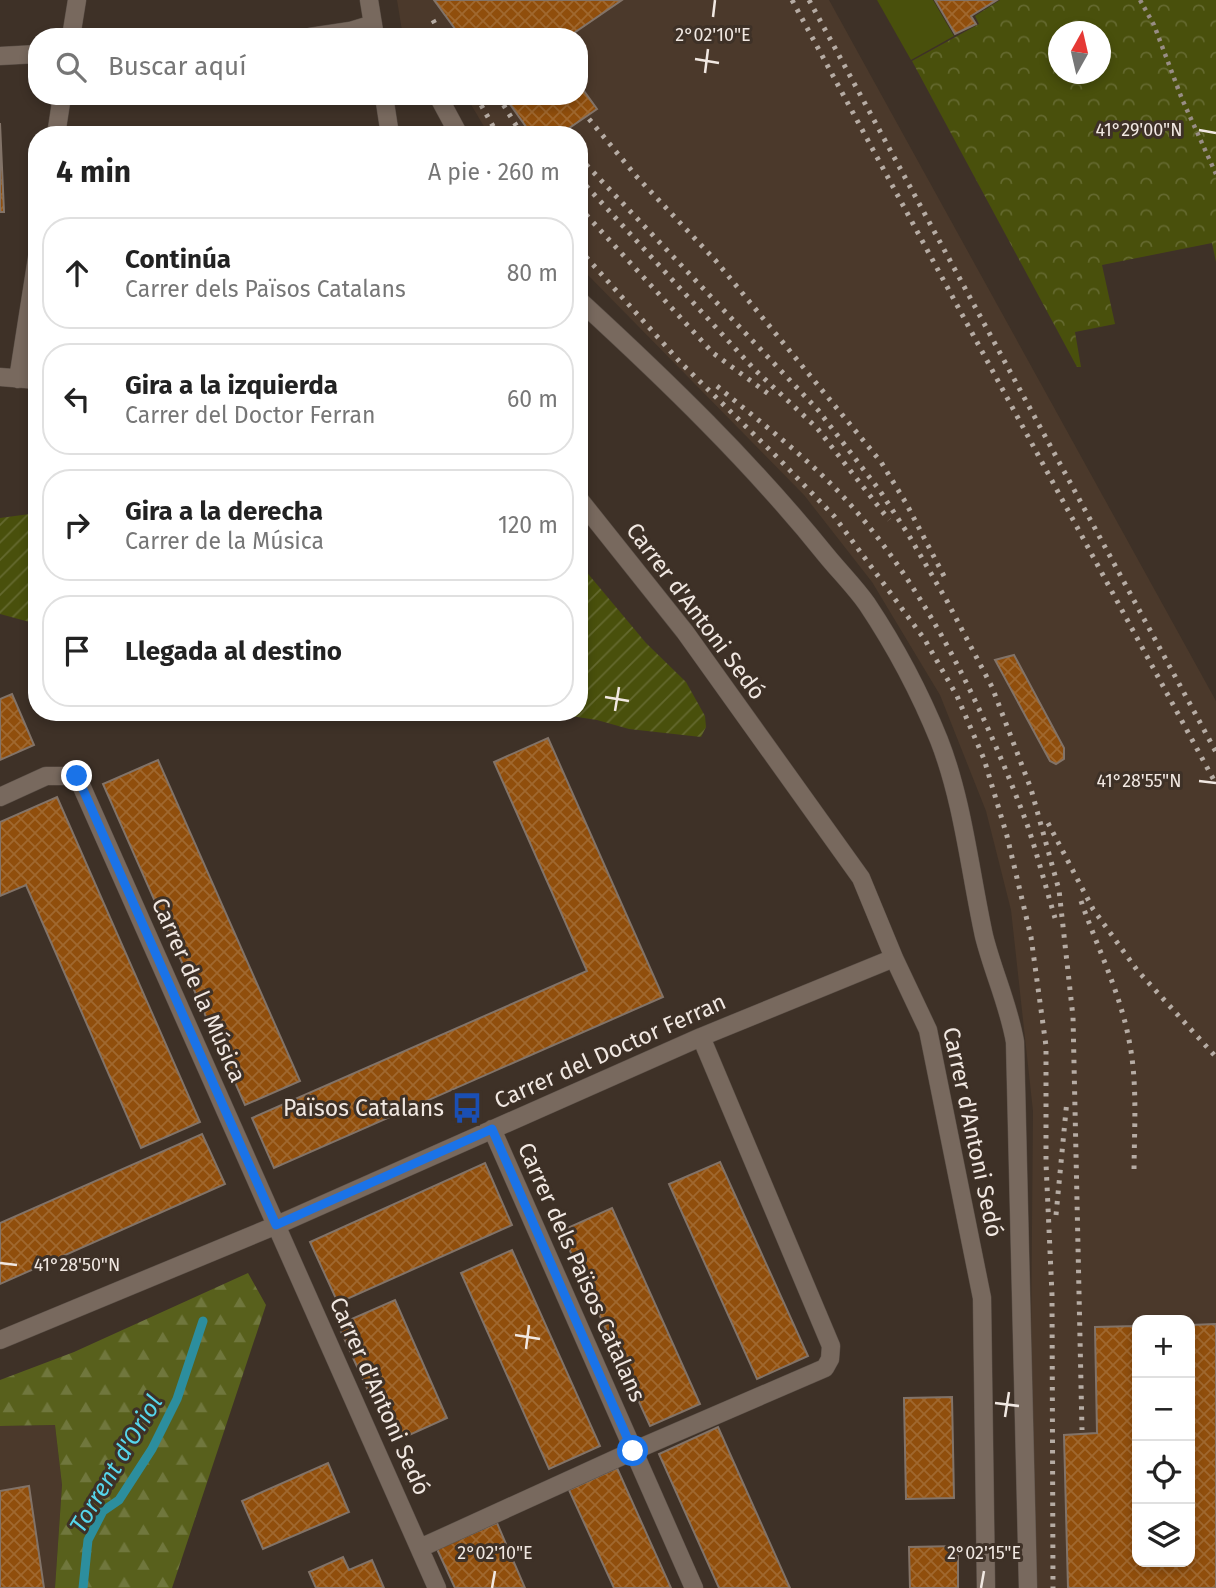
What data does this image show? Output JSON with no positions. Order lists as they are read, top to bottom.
{
  "streets": {
    "street": [
      "Carrer d'Antoni Sedó",
      "Carrer de la Música",
      "Carrer del Doctor Ferran",
      "Carrer dels Països Catalans"
    ]
  },
  "crossings": [
    ["Carrer d'Antoni Sedó", "Carrer de la Música"],
    ["Carrer d'Antoni Sedó", "Carrer del Doctor Ferran"],
    ["Carrer de la Música", "Carrer del Doctor Ferran"],
    ["Carrer del Doctor Ferran", "Carrer dels Països Catalans"]
  ],
  "water": ["Torrent d'Oriol"],
  "places": {
    "bus stop": ["Països Catalans"]
  },
  "north": "top",
  "page": {
    "search": "Buscar aquí",
    "heading": ["4 min", "A pie · 260 m"],
    "list": [
      ["Continúa", "Carrer dels Països Catalans", "80 m"],
      ["Gira a la izquierda", "Carrer del Doctor Ferran", "60 m"],
      ["Gira a la derecha", "Carrer de la Música", "120 m"],
      "Llegada al destino"
    ],
    "map_buttons": ["+", "−"]
  },
  "coordinates": [
    "2°02'10\"E",
    "41°29'00\"N",
    "41°28'55\"N",
    "41°28'50\"N",
    "2°02'15\"E"
  ]
}
